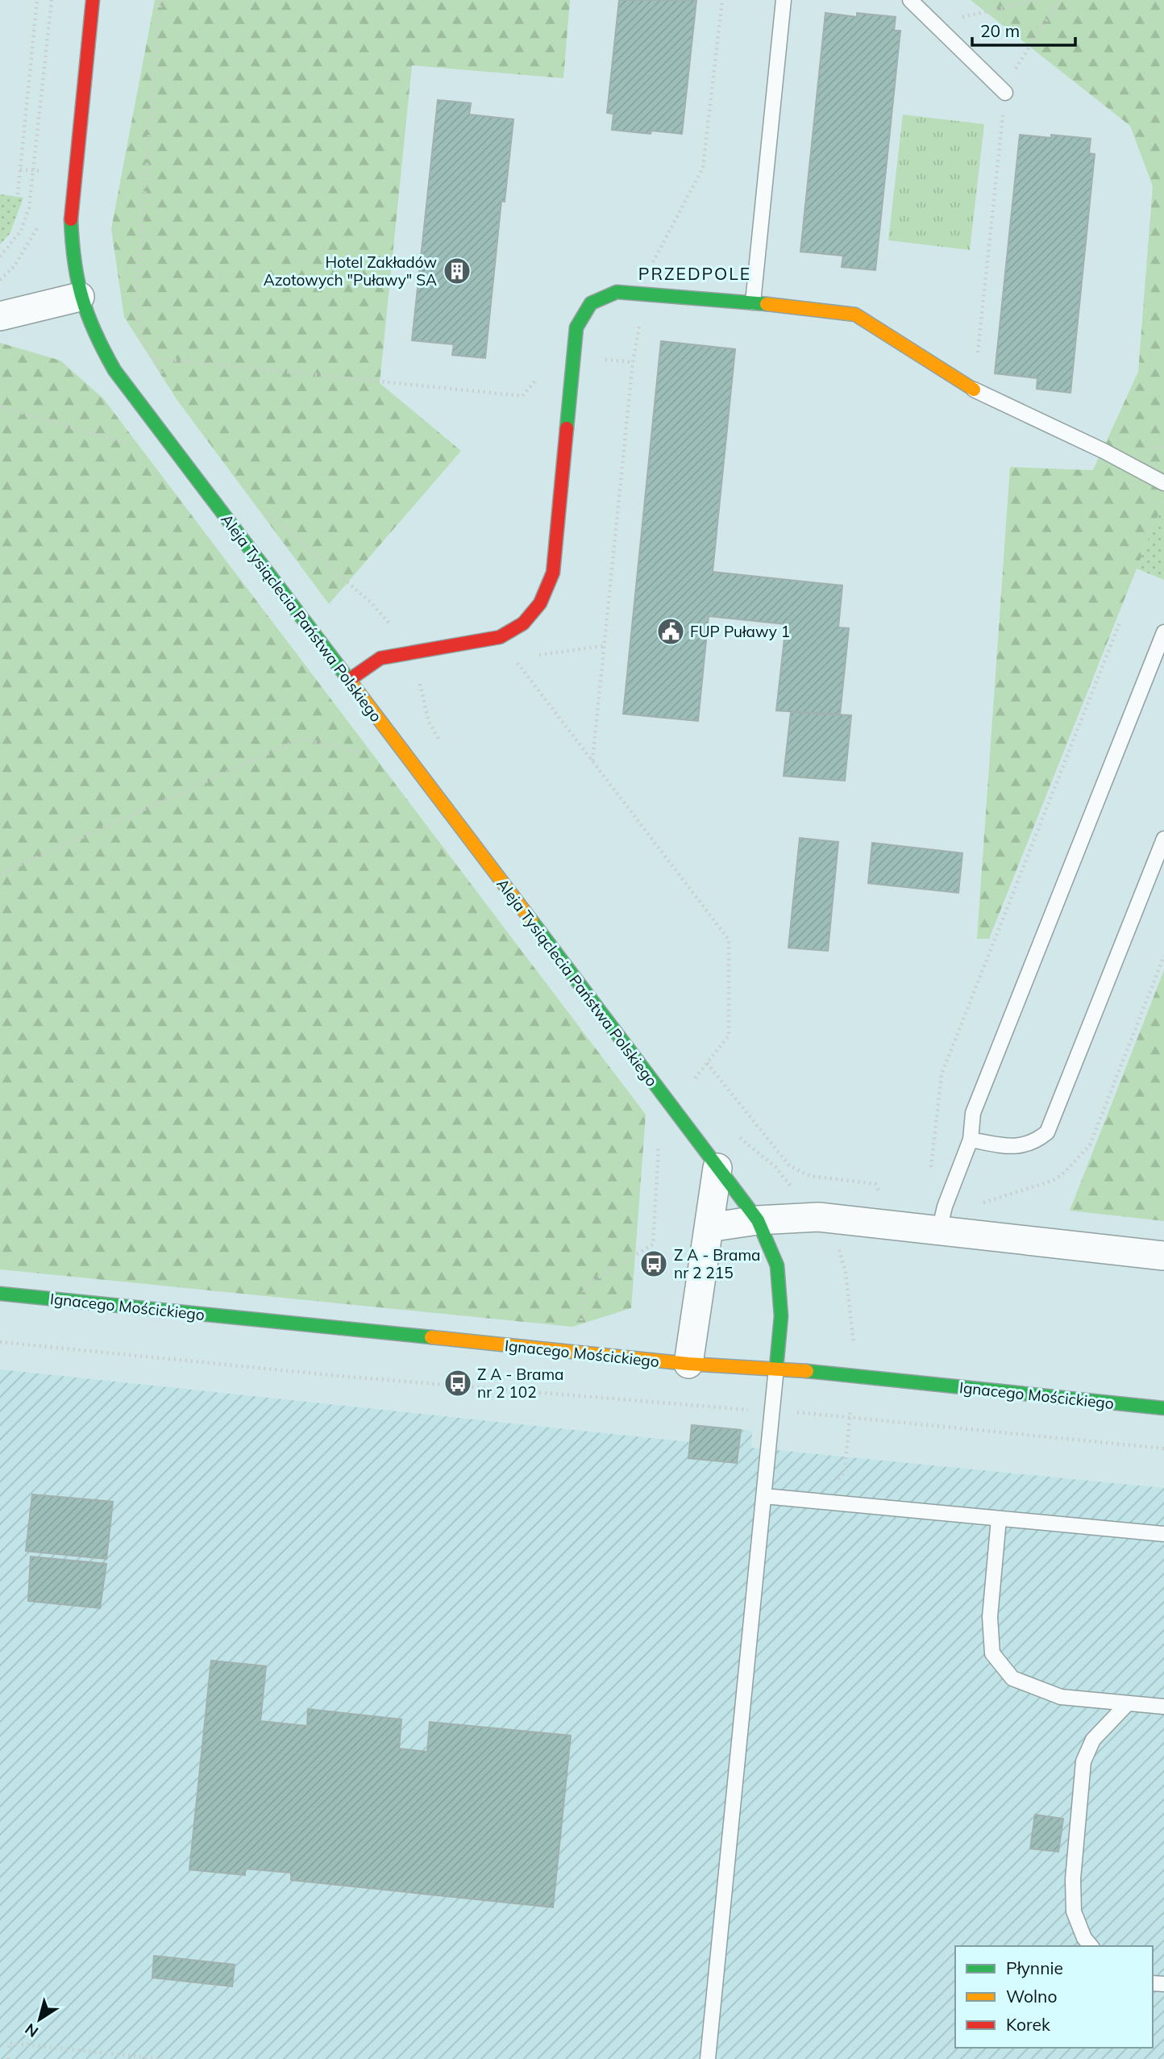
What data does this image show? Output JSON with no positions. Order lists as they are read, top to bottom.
{
  "streets": {
    "street": ["Aleja Tysiąclecia Państwa Polskiego", "Ignacego Mościckiego"]
  },
  "crossings": [
    ["Aleja Tysiąclecia Państwa Polskiego", "Ignacego Mościckiego"]
  ],
  "districts": ["PRZEDPOLE"],
  "places": {
    "building": ["Hotel Zakładów Azotowych \"Puławy\" SA"],
    "public building": ["FUP Puławy 1"],
    "bus stop": ["Z A - Brama nr 2 215", "Z A - Brama nr 2 102"]
  },
  "legend": ["Płynnie", "Wolno", "Korek"],
  "scale_bar": "20 m",
  "north": "bottom left"
}
